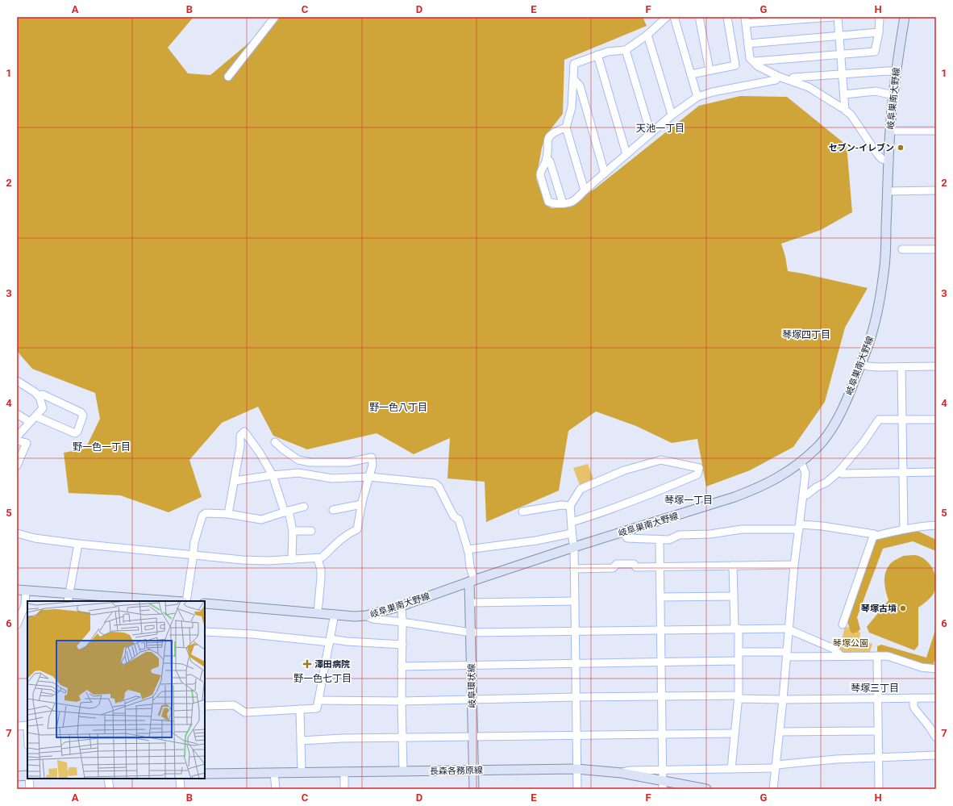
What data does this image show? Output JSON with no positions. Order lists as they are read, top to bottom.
{
  "streets": {
    "main road": ["岐阜巣南大野線", "岐阜環状線", "長森各務原線"]
  },
  "crossings": [
    ["岐阜巣南大野線", "岐阜環状線"],
    ["岐阜環状線", "長森各務原線"]
  ],
  "districts": [
    "天池一丁目",
    "琴塚四丁目",
    "野一色八丁目",
    "野一色一丁目",
    "琴塚一丁目",
    "野一色七丁目",
    "琴塚三丁目"
  ],
  "parks": ["琴塚公園"],
  "places": {
    "other": ["セブン-イレブン", "琴塚古墳"],
    "health": ["澤田病院"]
  },
  "grid": {
    "columns": [
      "A",
      "B",
      "C",
      "D",
      "E",
      "F",
      "G",
      "H"
    ],
    "rows": [
      "1",
      "2",
      "3",
      "4",
      "5",
      "6",
      "7"
    ]
  }
}
